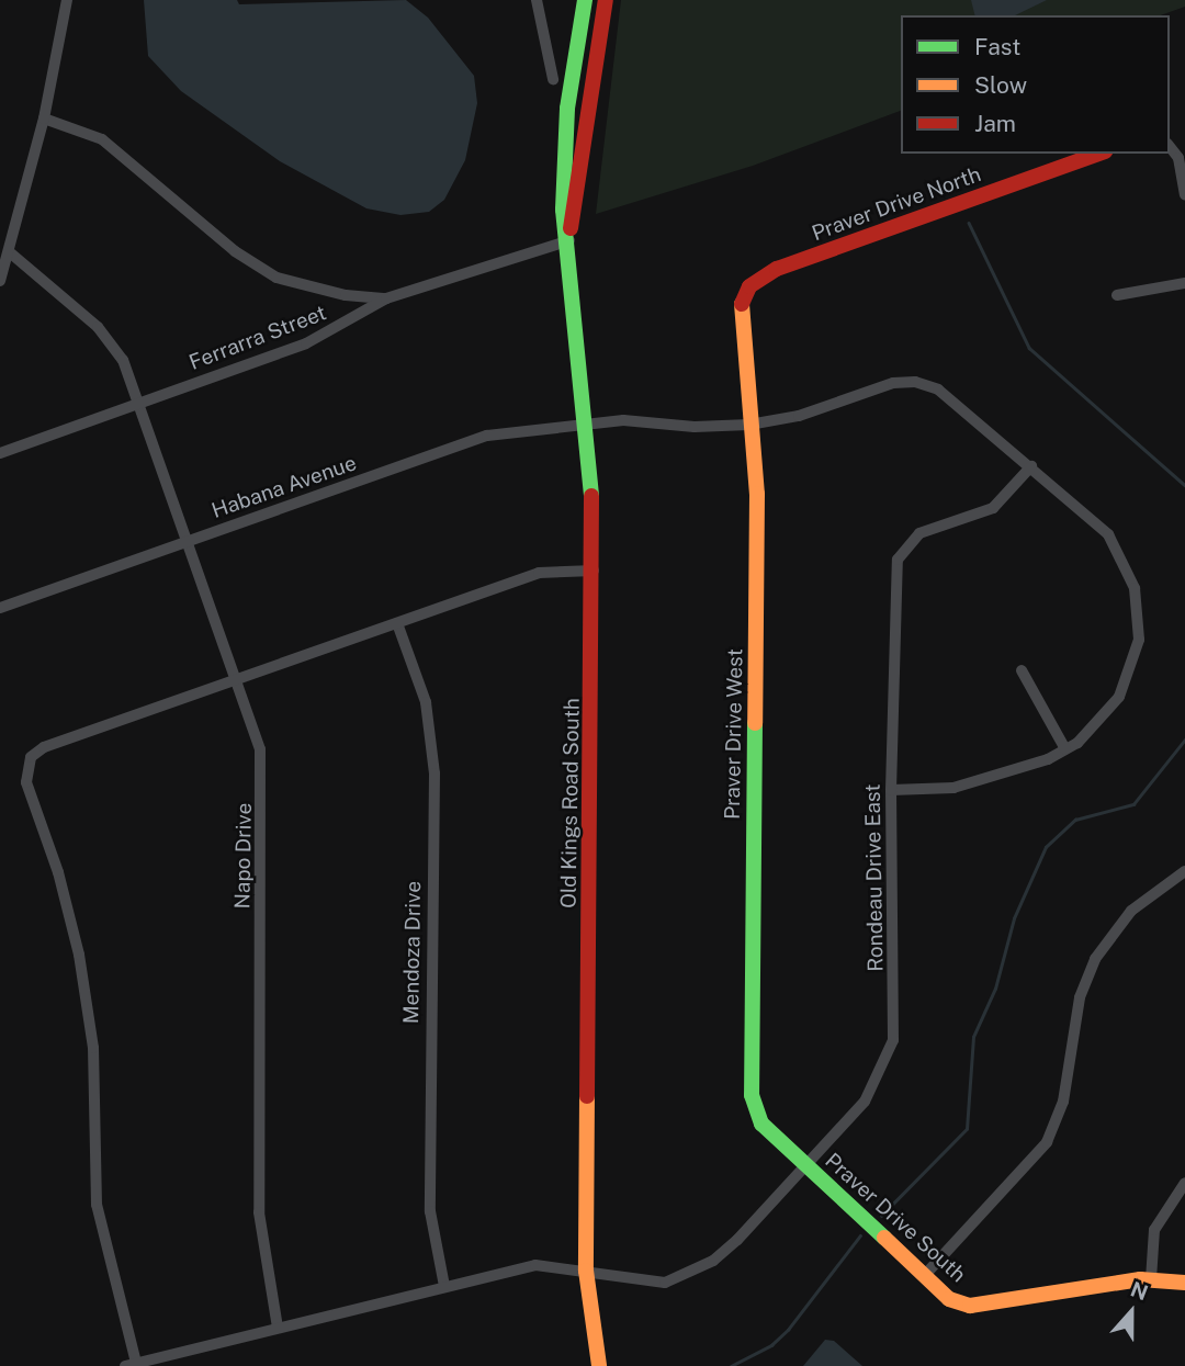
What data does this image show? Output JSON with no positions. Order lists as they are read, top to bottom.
{
  "streets": {
    "street": [
      "Praver Drive North",
      "Ferrarra Street",
      "Habana Avenue",
      "Praver Drive West",
      "Old Kings Road South",
      "Napo Drive",
      "Rondeau Drive East",
      "Mendoza Drive",
      "Praver Drive South"
    ]
  },
  "crossings": [
    ["Praver Drive North", "Praver Drive West"],
    ["Ferrarra Street", "Old Kings Road South"],
    ["Ferrarra Street", "Napo Drive"],
    ["Habana Avenue", "Praver Drive West"],
    ["Habana Avenue", "Old Kings Road South"],
    ["Habana Avenue", "Napo Drive"],
    ["Habana Avenue", "Rondeau Drive East"],
    ["Praver Drive West", "Rondeau Drive East"],
    ["Praver Drive West", "Praver Drive South"],
    ["Old Kings Road South", "Rondeau Drive East"],
    ["Napo Drive", "Rondeau Drive East"],
    ["Rondeau Drive East", "Mendoza Drive"],
    ["Rondeau Drive East", "Praver Drive South"]
  ],
  "legend": ["Fast", "Slow", "Jam"],
  "north": "top"
}
